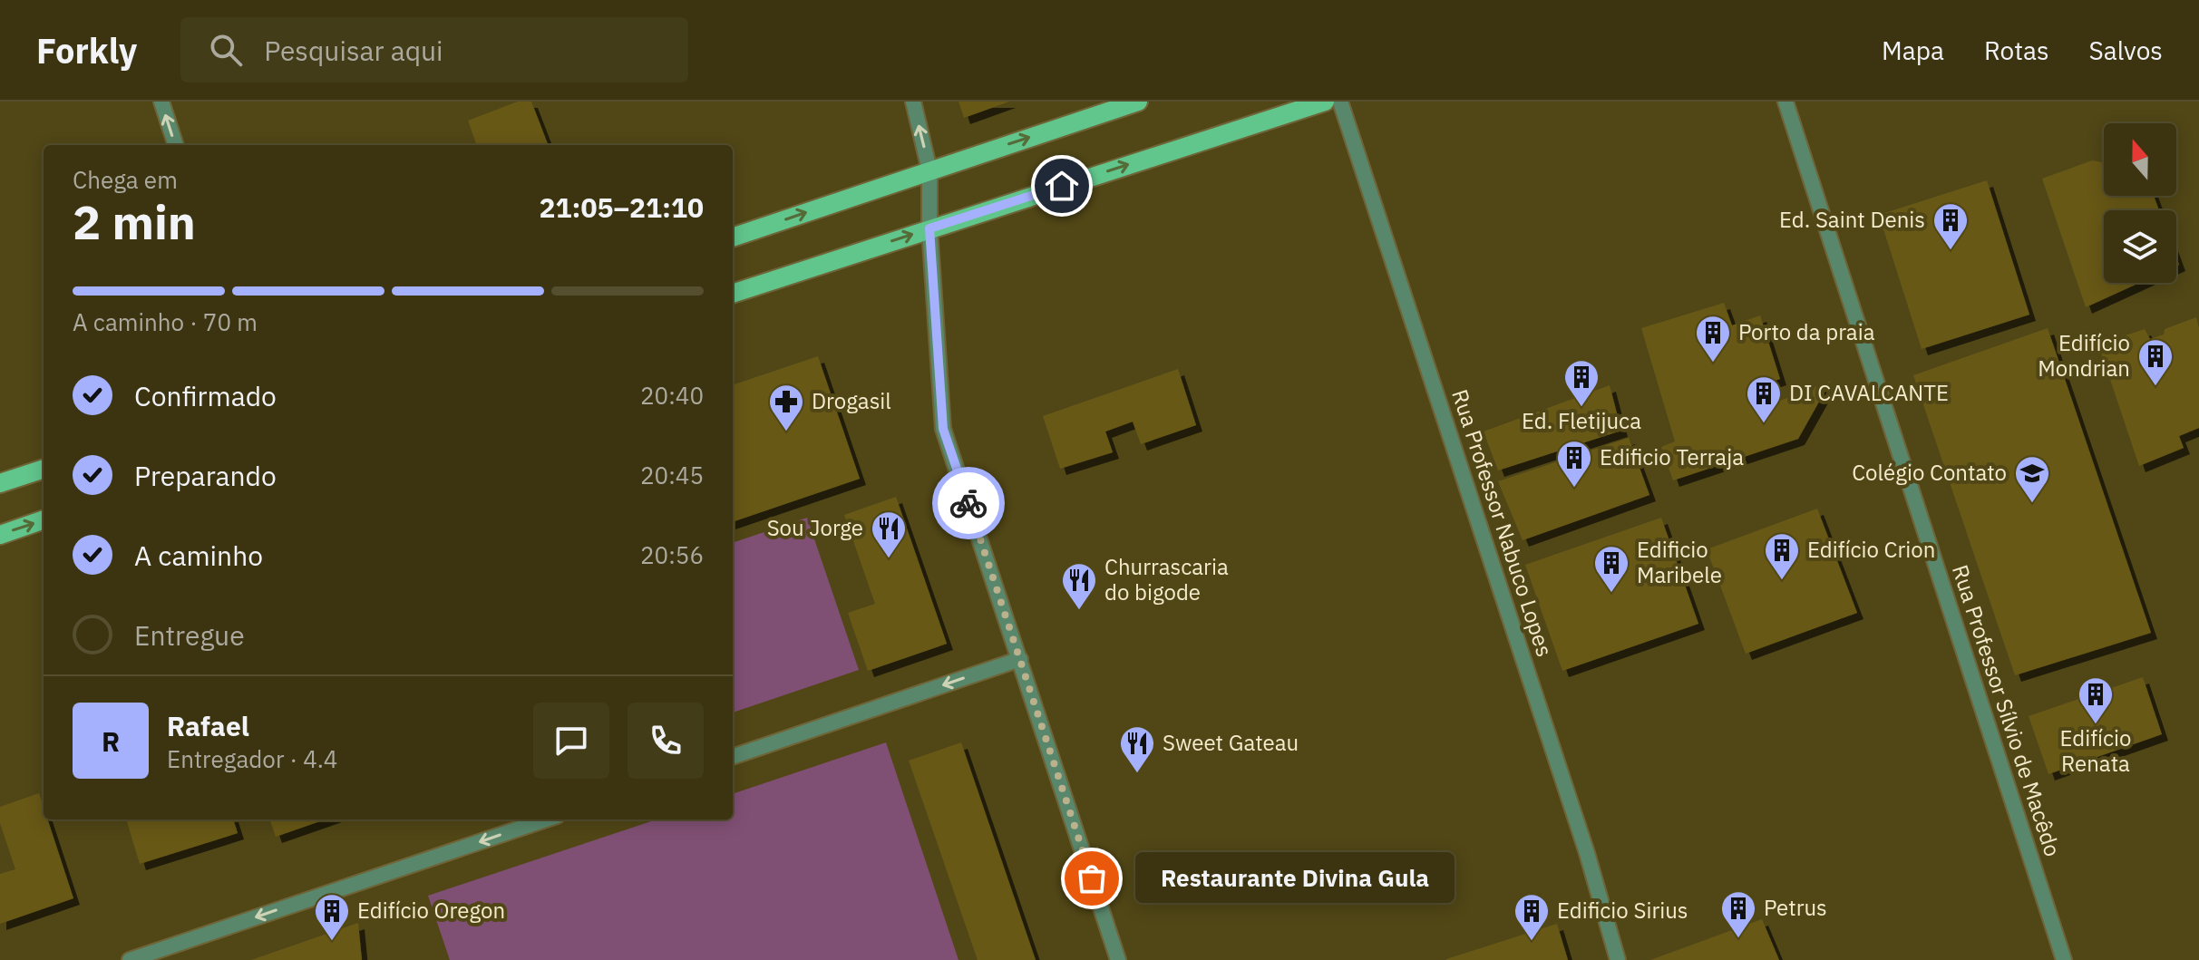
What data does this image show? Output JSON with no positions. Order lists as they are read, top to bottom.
{
  "streets": {
    "street": ["Rua Professor Nabuco Lopes", "Rua Professor Sílvio de Macêdo"]
  },
  "places": {
    "building": [
      "Ed. Saint Denis",
      "Porto da praia",
      "Edifício Mondrian",
      "Ed. Fletijuca",
      "DI CAVALCANTE",
      "Edificio Terraja",
      "Edifício Crion",
      "Edificio Maribele",
      "Edifício Renata",
      "Petrus",
      "Edifício Oregon",
      "Edificio Sirius"
    ],
    "pharmacy": ["Drogasil"],
    "school or university": ["Colégio Contato"],
    "restaurant": ["Sou Jorge", "Churrascaria do bigode", "Sweet Gateau"],
    "other": ["Restaurante Divina Gula"]
  },
  "north": "top",
  "page": {
    "header": "Forkly",
    "search": "Pesquisar aqui",
    "nav": ["Mapa", "Rotas", "Salvos"],
    "heading": ["2 min", "Chega em", "21:05–21:10"],
    "panel": ["Rafael", "Entregador · 4.4"],
    "bar": "A caminho · 70 m",
    "list": [
      ["Confirmado", "20:40"],
      ["Preparando", "20:45"],
      ["A caminho", "20:56"],
      "Entregue"
    ],
    "round": "R",
    "bubble": "Restaurante Divina Gula"
  }
}
